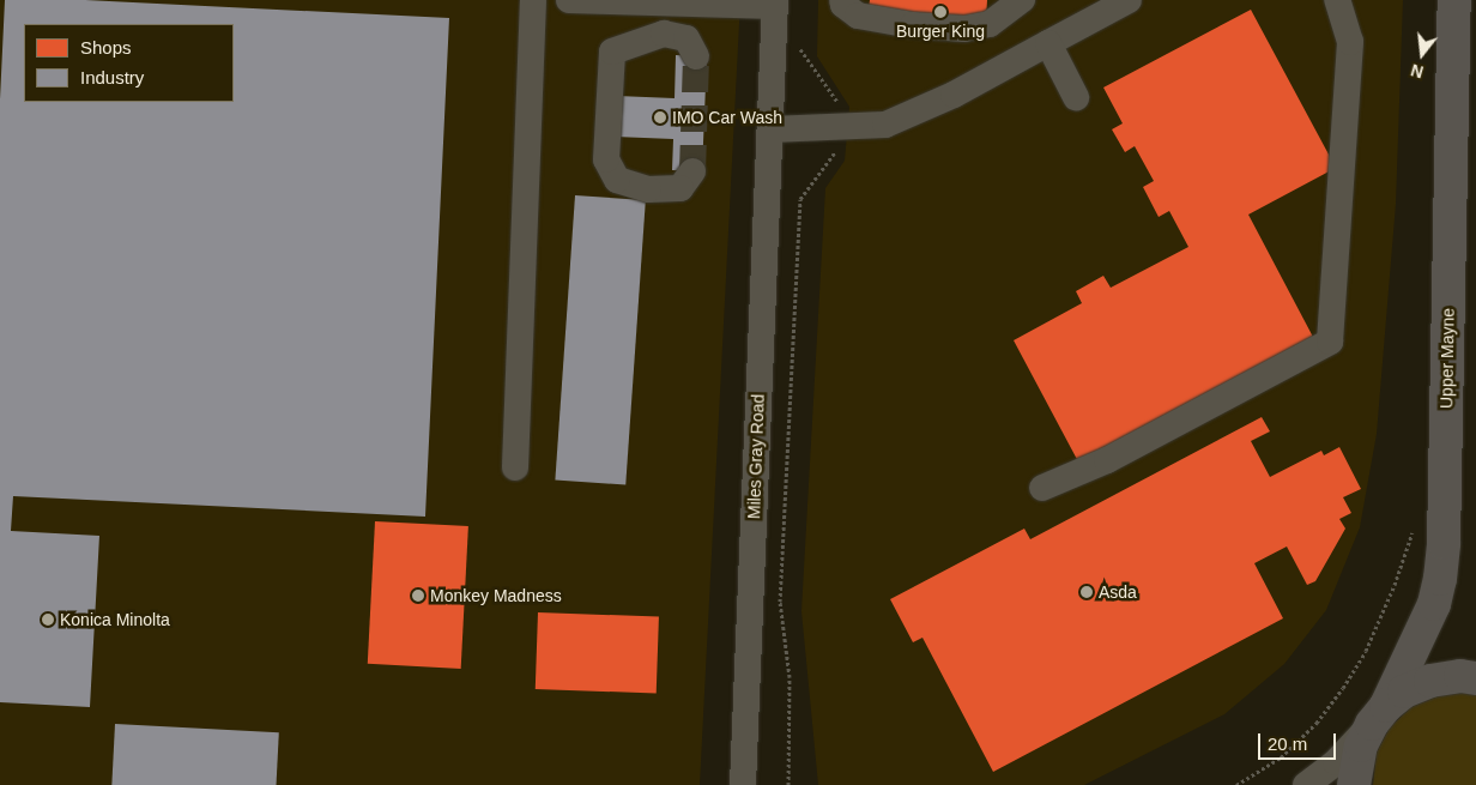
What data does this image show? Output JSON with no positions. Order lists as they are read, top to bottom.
{
  "streets": {
    "main road": ["Upper Mayne"],
    "street": ["Miles Gray Road"]
  },
  "places": [
    "Burger King",
    "IMO Car Wash",
    "Asda",
    "Monkey Madness",
    "Konica Minolta"
  ],
  "legend": ["Shops", "Industry"],
  "scale_bar": "20 m",
  "north": "bottom"
}
